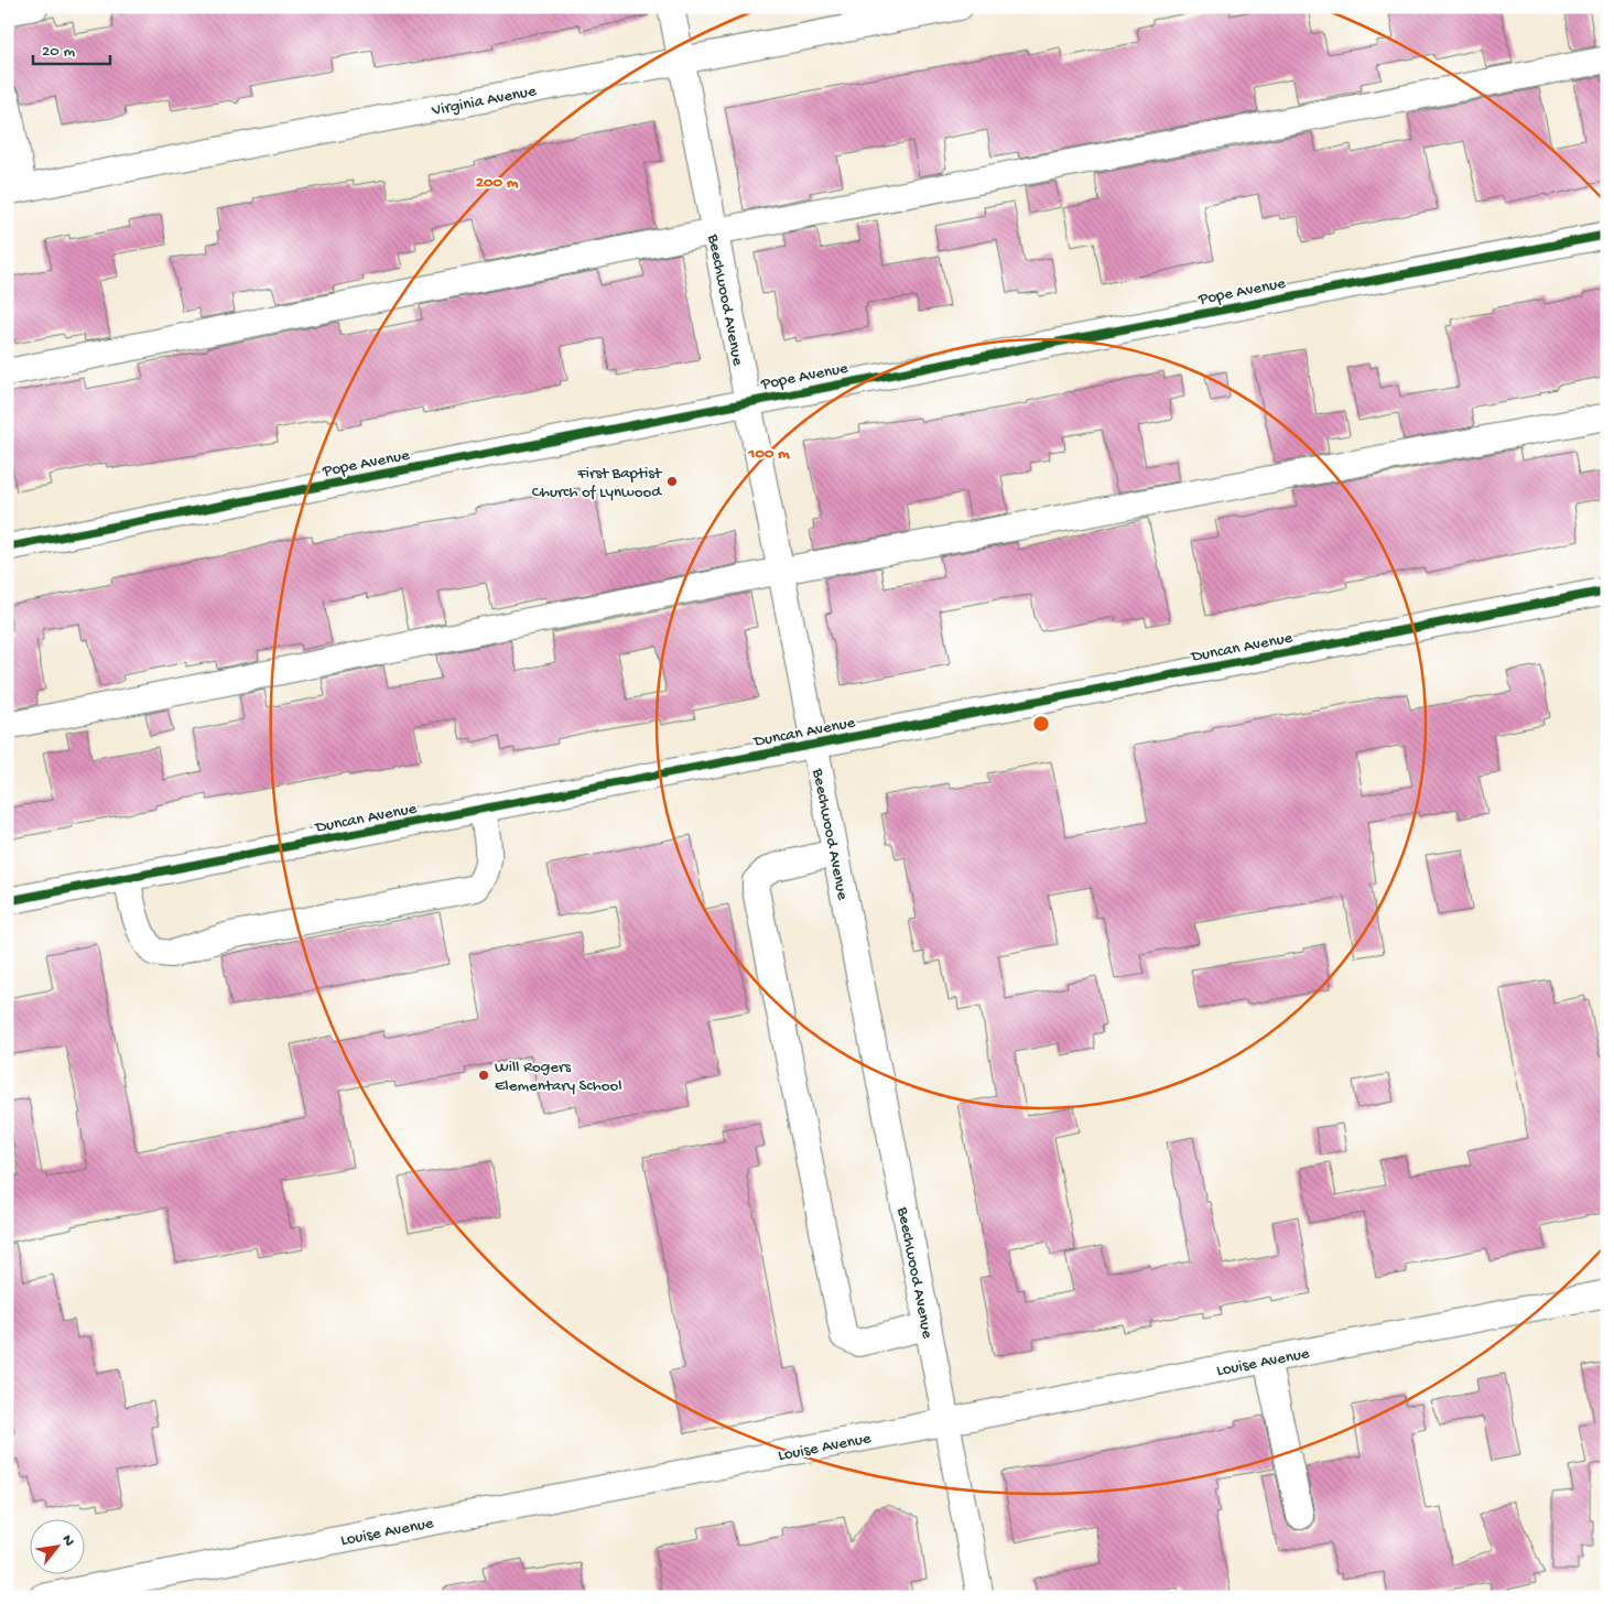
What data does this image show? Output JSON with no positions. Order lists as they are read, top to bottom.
{
  "streets": {
    "street": [
      "Virginia Avenue",
      "Pope Avenue",
      "Beechwood Avenue",
      "Duncan Avenue",
      "Louise Avenue"
    ]
  },
  "crossings": [
    ["Virginia Avenue", "Beechwood Avenue"],
    ["Pope Avenue", "Beechwood Avenue"],
    ["Beechwood Avenue", "Duncan Avenue"],
    ["Beechwood Avenue", "Louise Avenue"]
  ],
  "places": ["First Baptist Church of Lynwood", "Will Rogers Elementary School"],
  "scale_bar": "20 m",
  "north": "top right",
  "rings": ["200 m", "100 m"]
}
